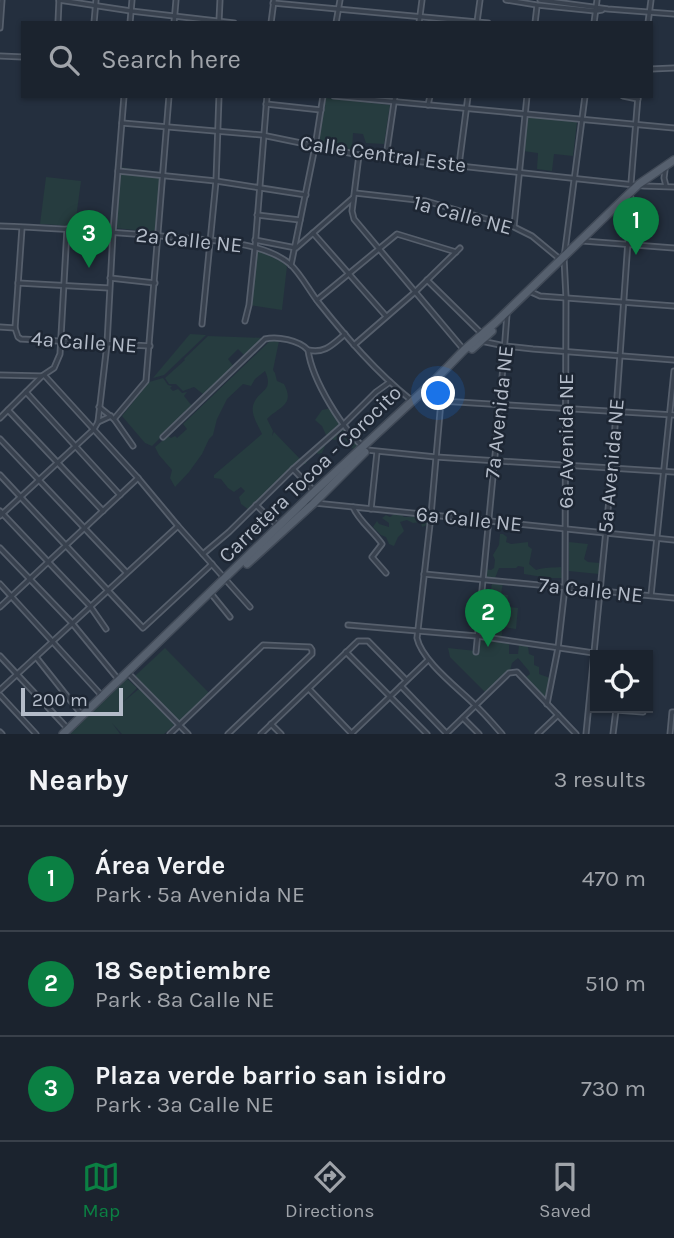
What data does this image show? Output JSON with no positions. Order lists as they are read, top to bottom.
{
  "streets": {
    "main road": ["Carretera Tocoa - Corocito"],
    "street": [
      "Calle Central Este",
      "1a Calle NE",
      "2a Calle NE",
      "4a Calle NE",
      "7a Avenida NE",
      "6a Avenida NE",
      "5a Avenida NE",
      "6a Calle NE",
      "7a Calle NE"
    ]
  },
  "crossings": [
    ["Calle Central Este", "6a Avenida NE"],
    ["1a Calle NE", "6a Avenida NE"],
    ["1a Calle NE", "Carretera Tocoa - Corocito"],
    ["7a Avenida NE", "Carretera Tocoa - Corocito"],
    ["7a Avenida NE", "6a Calle NE"],
    ["7a Avenida NE", "7a Calle NE"],
    ["6a Avenida NE", "Carretera Tocoa - Corocito"],
    ["6a Avenida NE", "6a Calle NE"],
    ["6a Avenida NE", "7a Calle NE"],
    ["5a Avenida NE", "6a Calle NE"],
    ["5a Avenida NE", "7a Calle NE"],
    ["Carretera Tocoa - Corocito", "6a Calle NE"]
  ],
  "scale_bar": "200 m",
  "page": {
    "search": "Search here",
    "pins": ["1", "3", "2"],
    "scale": "200 m",
    "heading": ["Nearby", "3 results"],
    "list": [
      {
        "mark": "1",
        "name": "Área Verde",
        "note": "Park · 5a Avenida NE",
        "value": "470 m"
      },
      {
        "mark": "2",
        "name": "18 Septiembre",
        "note": "Park · 8a Calle NE",
        "value": "510 m"
      },
      {
        "mark": "3",
        "name": "Plaza verde barrio san isidro",
        "note": "Park · 3a Calle NE",
        "value": "730 m"
      }
    ],
    "nav": ["Map", "Directions", "Saved"]
  }
}
